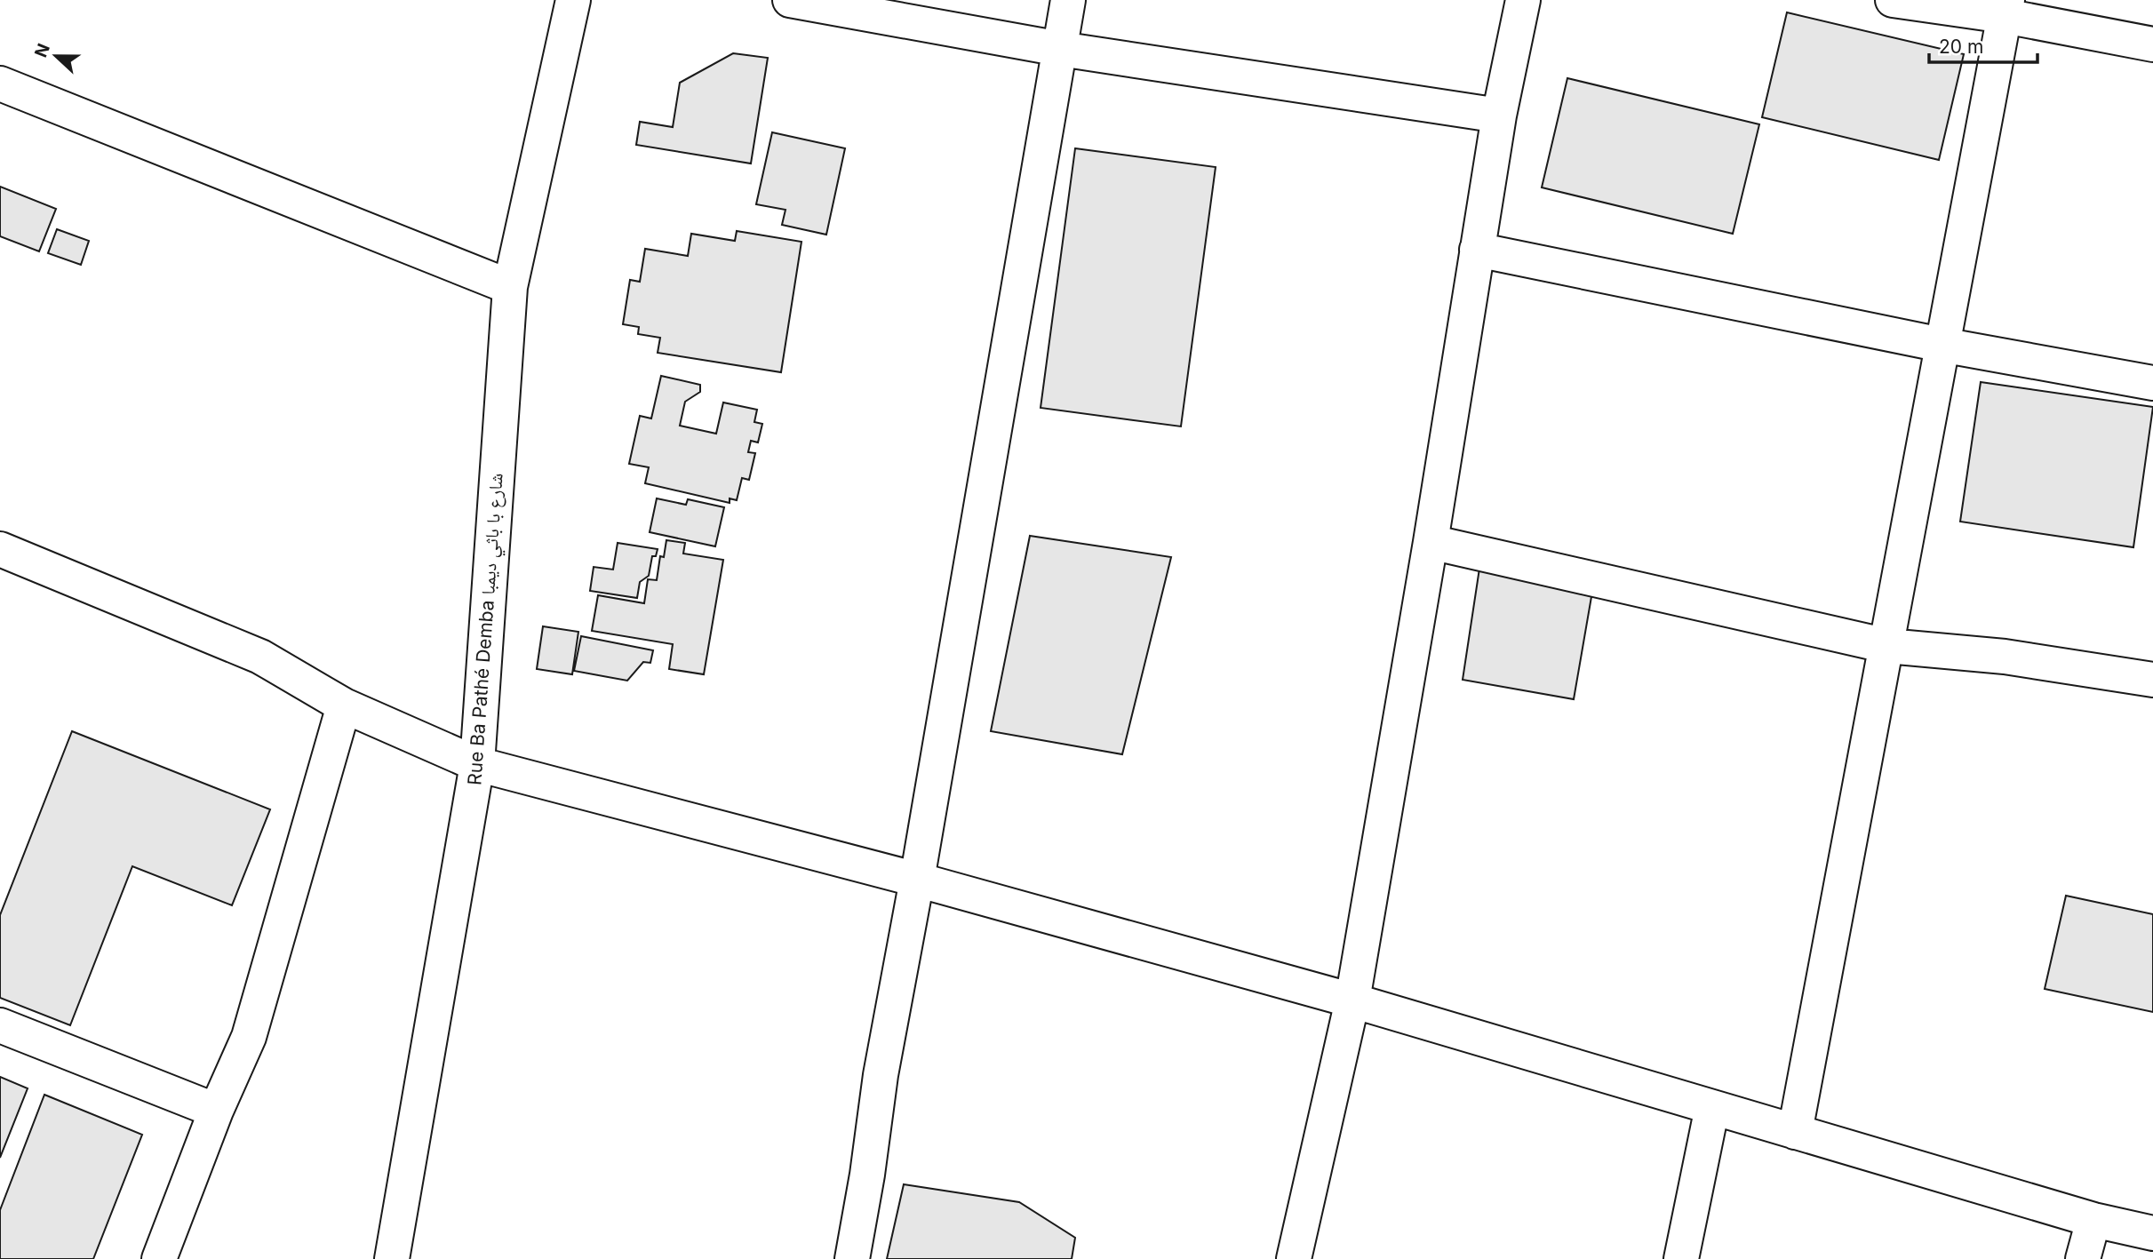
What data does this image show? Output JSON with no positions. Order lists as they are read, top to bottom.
{
  "streets": {
    "street": ["Rue Ba Pathé Demba شارع با باثي ديمبا"]
  },
  "scale_bar": "20 m",
  "north": "left"
}
